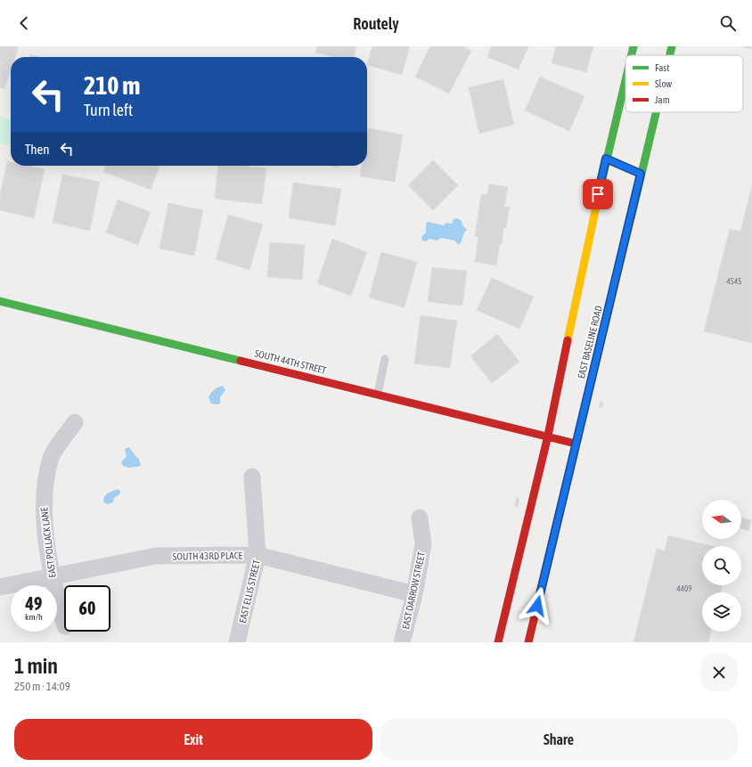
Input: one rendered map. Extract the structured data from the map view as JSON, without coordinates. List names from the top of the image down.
{
  "streets": {
    "main road": ["EAST BASELINE ROAD", "SOUTH 44TH STREET"],
    "street": [
      "EAST POLLACK LANE",
      "SOUTH 43RD PLACE",
      "EAST DARROW STREET",
      "EAST ELLIS STREET"
    ]
  },
  "crossings": [
    ["EAST BASELINE ROAD", "SOUTH 44TH STREET"],
    ["EAST POLLACK LANE", "SOUTH 43RD PLACE"],
    ["SOUTH 43RD PLACE", "EAST DARROW STREET"],
    ["SOUTH 43RD PLACE", "EAST ELLIS STREET"]
  ],
  "house_numbers": ["4545", "4409"],
  "legend": ["Fast", "Slow", "Jam"],
  "north": "left",
  "page": {
    "header": "Routely",
    "turn": ["210 m", "Turn left"],
    "then": "Then",
    "speed": "49 km/h",
    "limit": "60",
    "heading": ["1 min", "250 m · 14:09"],
    "buttons": ["Exit", "Share"]
  }
}
